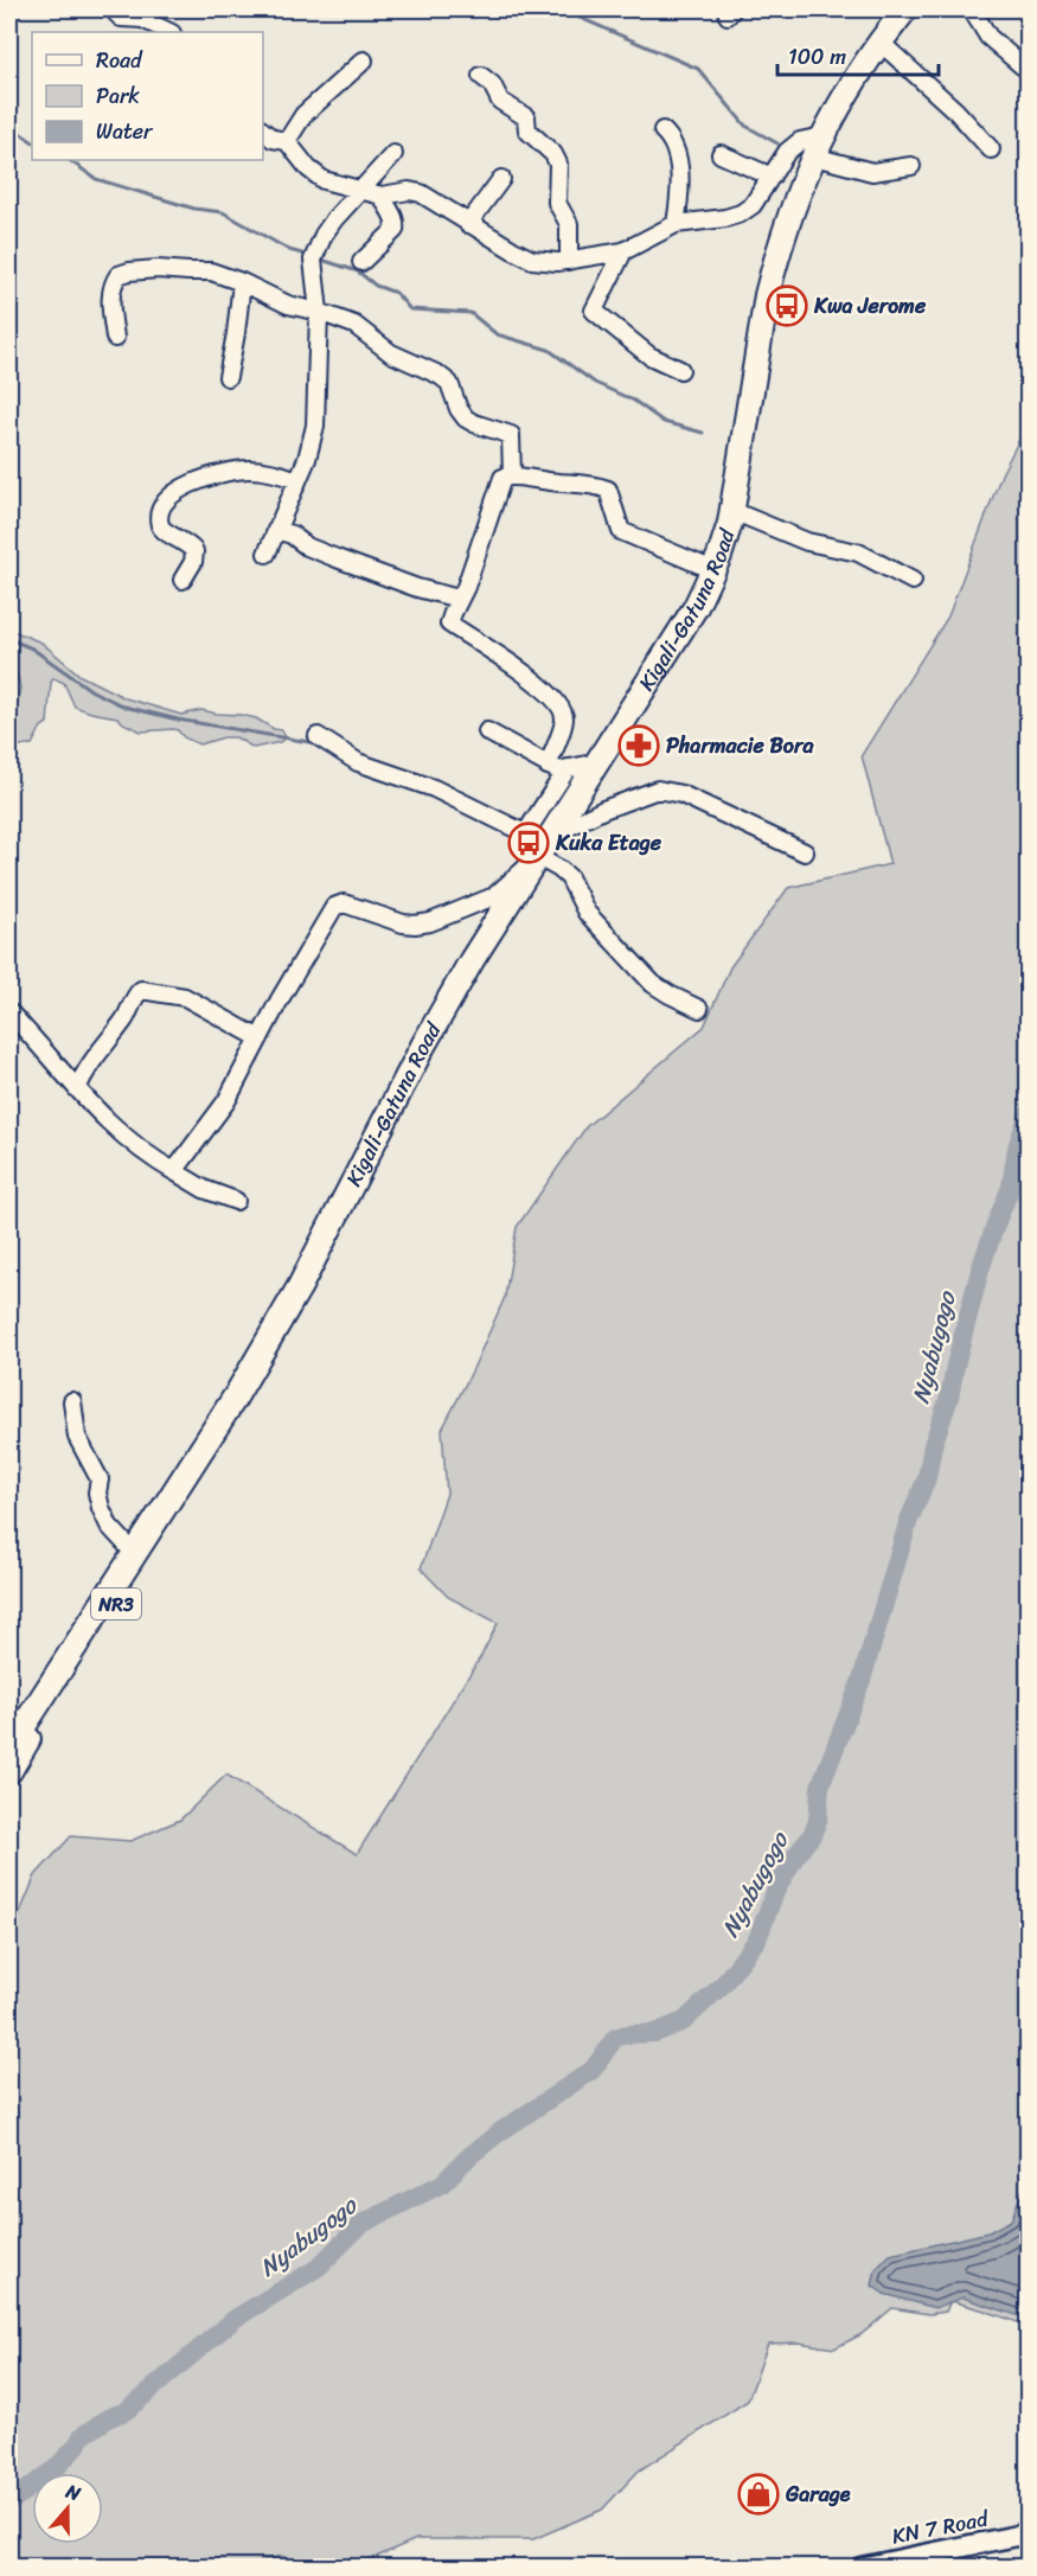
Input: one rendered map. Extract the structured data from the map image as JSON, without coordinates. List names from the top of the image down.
{
  "streets": {
    "highway": ["Kigali-Gatuna Road", "NR3"],
    "main road": ["KN 7 Road"]
  },
  "water": ["Nyabugogo"],
  "places": {
    "bus stop": ["Kwa Jerome", "Kuka Etage"],
    "pharmacy": ["Pharmacie Bora"],
    "shop": ["Garage"]
  },
  "legend": ["Road", "Park", "Water"],
  "scale_bar": "100 m",
  "north": "top"
}
